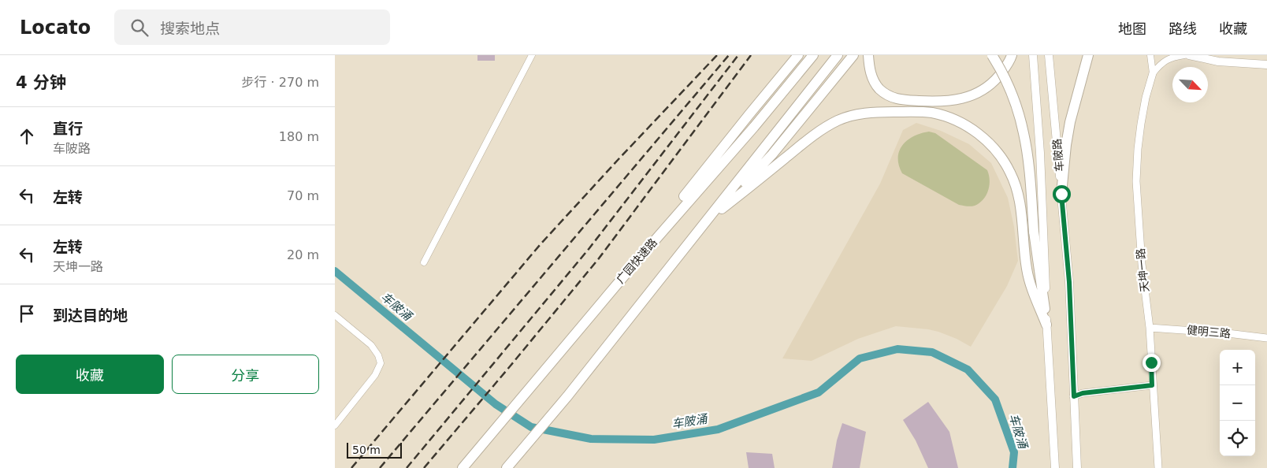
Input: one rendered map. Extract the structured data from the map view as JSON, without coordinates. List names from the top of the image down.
{
  "streets": {
    "highway": ["广园快速路"],
    "main road": ["车陂路"],
    "street": ["天坤一路", "健明三路"]
  },
  "crossings": [
    ["天坤一路", "健明三路"]
  ],
  "water": ["车陂涌"],
  "scale_bar": "50 m",
  "north": "bottom right",
  "page": {
    "header": "Locato",
    "search": "搜索地点",
    "nav": ["地图", "路线", "收藏"],
    "heading": ["4 分钟", "步行 · 270 m"],
    "list": [
      ["直行", "车陂路", "180 m"],
      ["左转", "70 m"],
      ["左转", "天坤一路", "20 m"],
      "到达目的地"
    ],
    "buttons": ["收藏", "分享"],
    "map_buttons": ["+", "−"],
    "scale": "50 m"
  }
}
